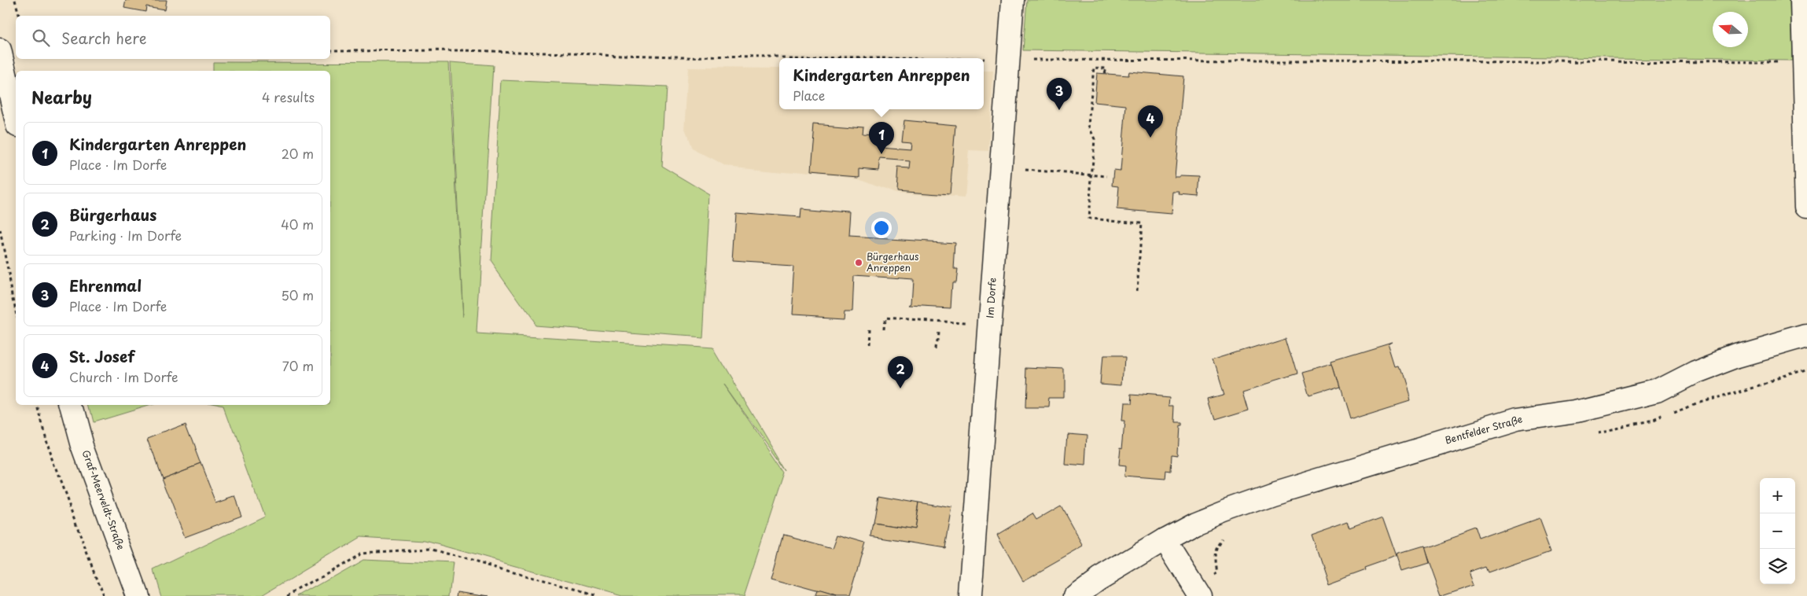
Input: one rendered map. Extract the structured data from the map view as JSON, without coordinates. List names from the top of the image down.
{
  "streets": {
    "street": ["Im Dorfe", "Bentfelder Straße", "Graf-Meerveldt-Straße"]
  },
  "places": ["Bürgerhaus Anreppen"],
  "north": "left",
  "page": {
    "search": "Search here",
    "popup": ["Kindergarten Anreppen", "Place"],
    "heading": ["Nearby", "4 results"],
    "pins": [
      "3",
      "4",
      "1",
      "2"
    ],
    "list": [
      {
        "mark": "1",
        "name": "Kindergarten Anreppen",
        "note": "Place · Im Dorfe",
        "value": "20 m"
      },
      {
        "mark": "2",
        "name": "Bürgerhaus",
        "note": "Parking · Im Dorfe",
        "value": "40 m"
      },
      {
        "mark": "3",
        "name": "Ehrenmal",
        "note": "Place · Im Dorfe",
        "value": "50 m"
      },
      {
        "mark": "4",
        "name": "St. Josef",
        "note": "Church · Im Dorfe",
        "value": "70 m"
      }
    ],
    "map_buttons": ["+", "−"]
  }
}
